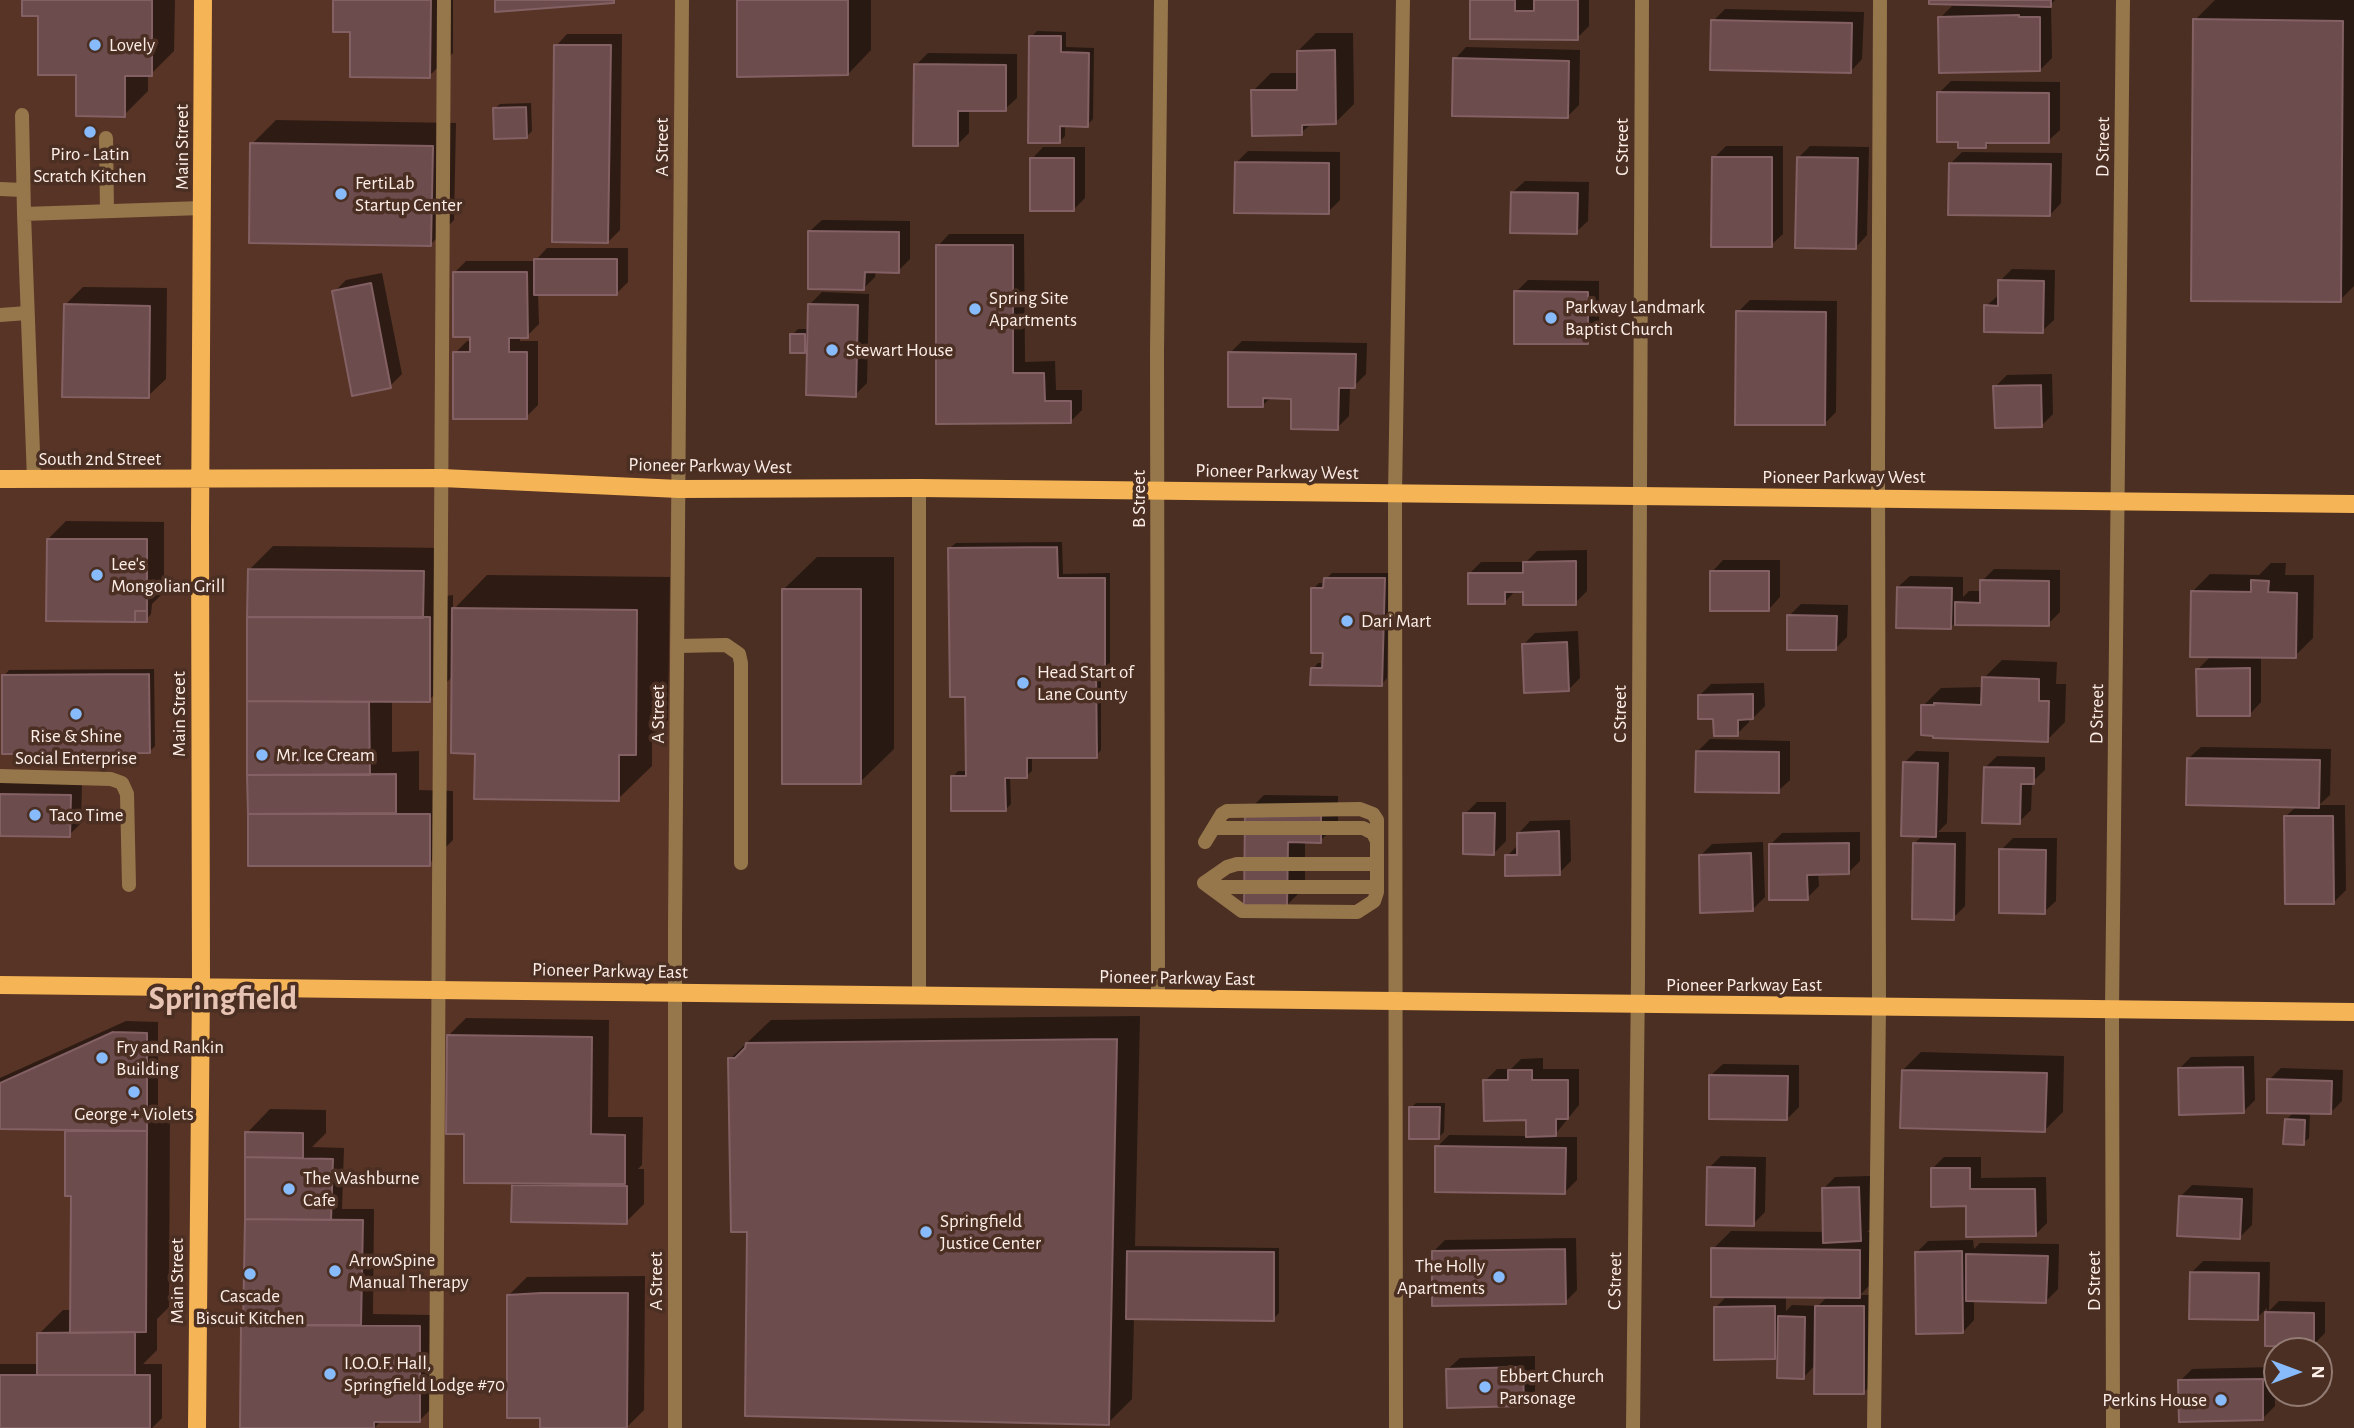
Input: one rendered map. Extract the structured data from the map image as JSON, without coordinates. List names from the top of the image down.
{
  "streets": {
    "main road": [
      "Main Street",
      "South 2nd Street",
      "Pioneer Parkway West",
      "Pioneer Parkway East"
    ],
    "street": [
      "A Street",
      "C Street",
      "D Street",
      "B Street"
    ]
  },
  "crossings": [
    ["Main Street", "South 2nd Street"],
    ["Main Street", "Pioneer Parkway West"],
    ["Main Street", "Pioneer Parkway East"],
    ["A Street", "Pioneer Parkway West"],
    ["A Street", "Pioneer Parkway East"],
    ["C Street", "Pioneer Parkway West"],
    ["C Street", "Pioneer Parkway East"],
    ["D Street", "Pioneer Parkway West"],
    ["D Street", "Pioneer Parkway East"],
    ["South 2nd Street", "Pioneer Parkway West"],
    ["Pioneer Parkway West", "B Street"],
    ["B Street", "Pioneer Parkway East"]
  ],
  "districts": ["Springfield"],
  "places": [
    "Lovely",
    "Piro - Latin Scratch Kitchen",
    "FertiLab Startup Center",
    "Spring Site Apartments",
    "Parkway Landmark Baptist Church",
    "Stewart House",
    "Lee's Mongolian Grill",
    "Dari Mart",
    "Head Start of Lane County",
    "Rise & Shine Social Enterprise",
    "Mr. Ice Cream",
    "Taco Time",
    "Fry and Rankin Building",
    "George + Violets",
    "The Washburne Cafe",
    "Springfield Justice Center",
    "ArrowSpine Manual Therapy",
    "Cascade Biscuit Kitchen",
    "The Holly Apartments",
    "I.O.O.F. Hall, Springfield Lodge #70",
    "Ebbert Church Parsonage",
    "Perkins House"
  ],
  "north": "right"
}
